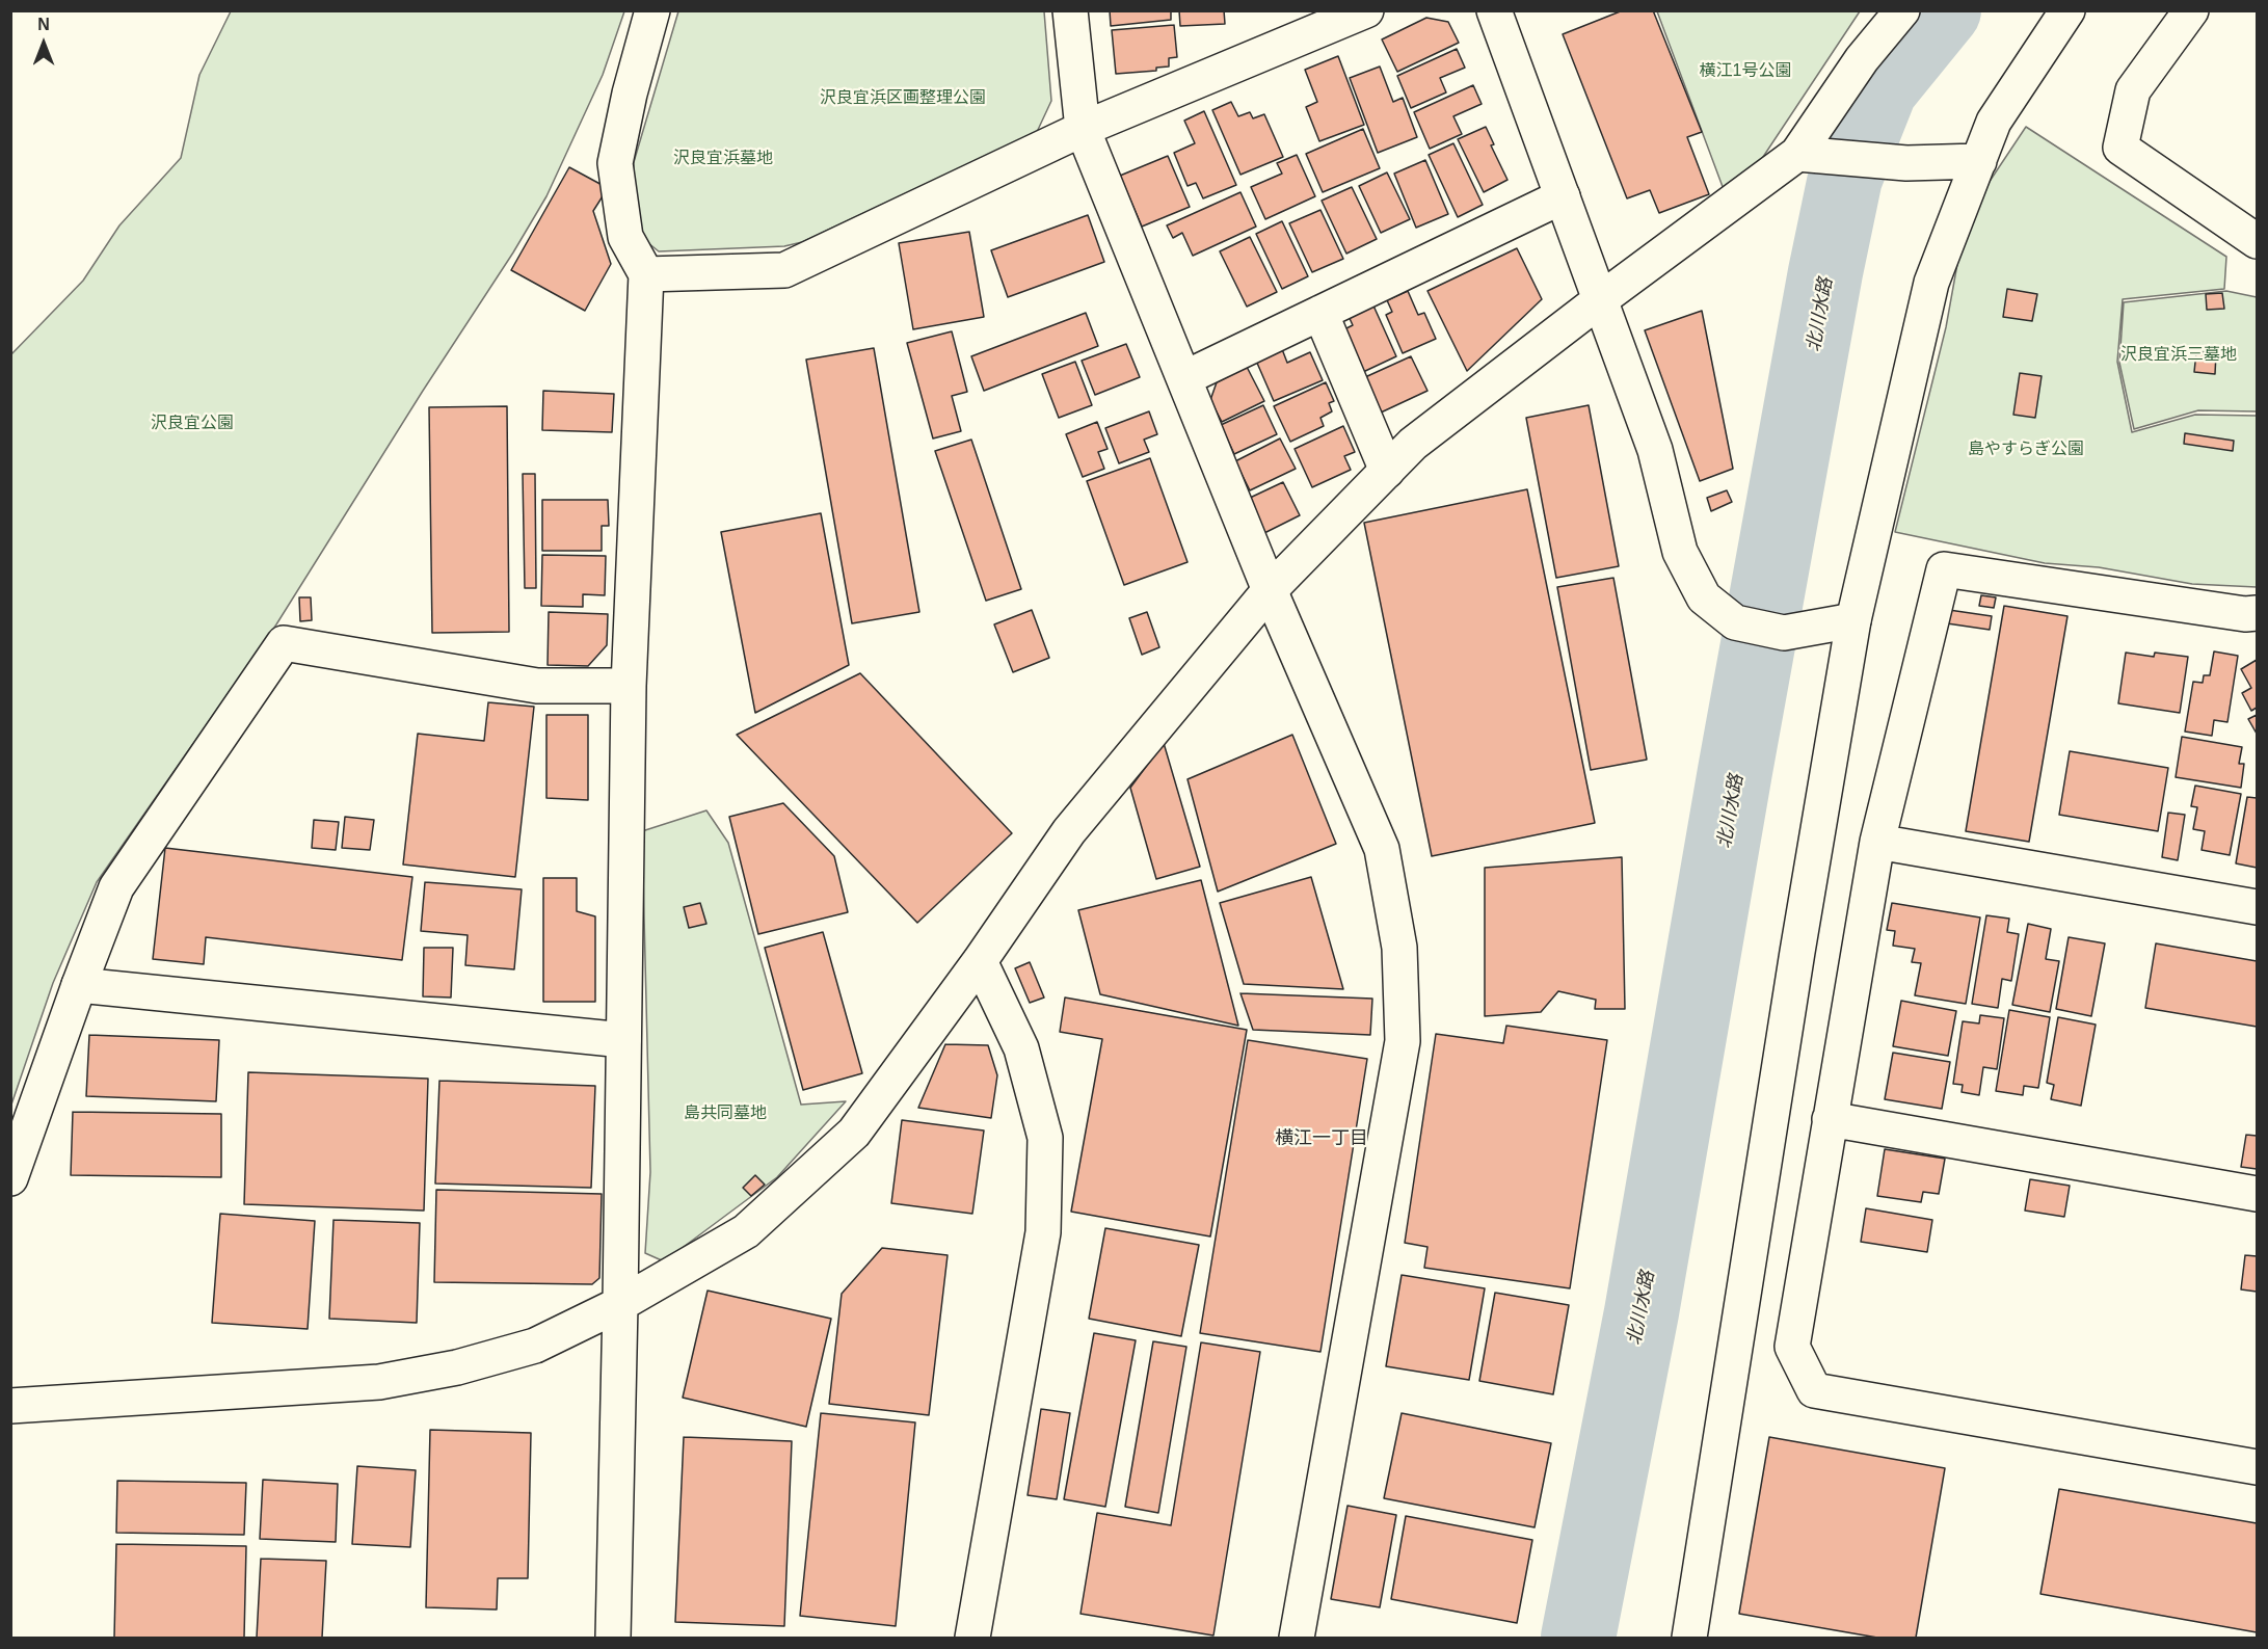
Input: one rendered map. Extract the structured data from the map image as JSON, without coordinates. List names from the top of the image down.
{
  "districts": ["横江一丁目"],
  "water": ["北川水路"],
  "parks": [
    "横江1号公園",
    "沢良宜浜区画整理公園",
    "沢良宜浜墓地",
    "沢良宜浜三墓地",
    "沢良宜公園",
    "島やすらぎ公園",
    "島共同墓地"
  ],
  "north": "top"
}
